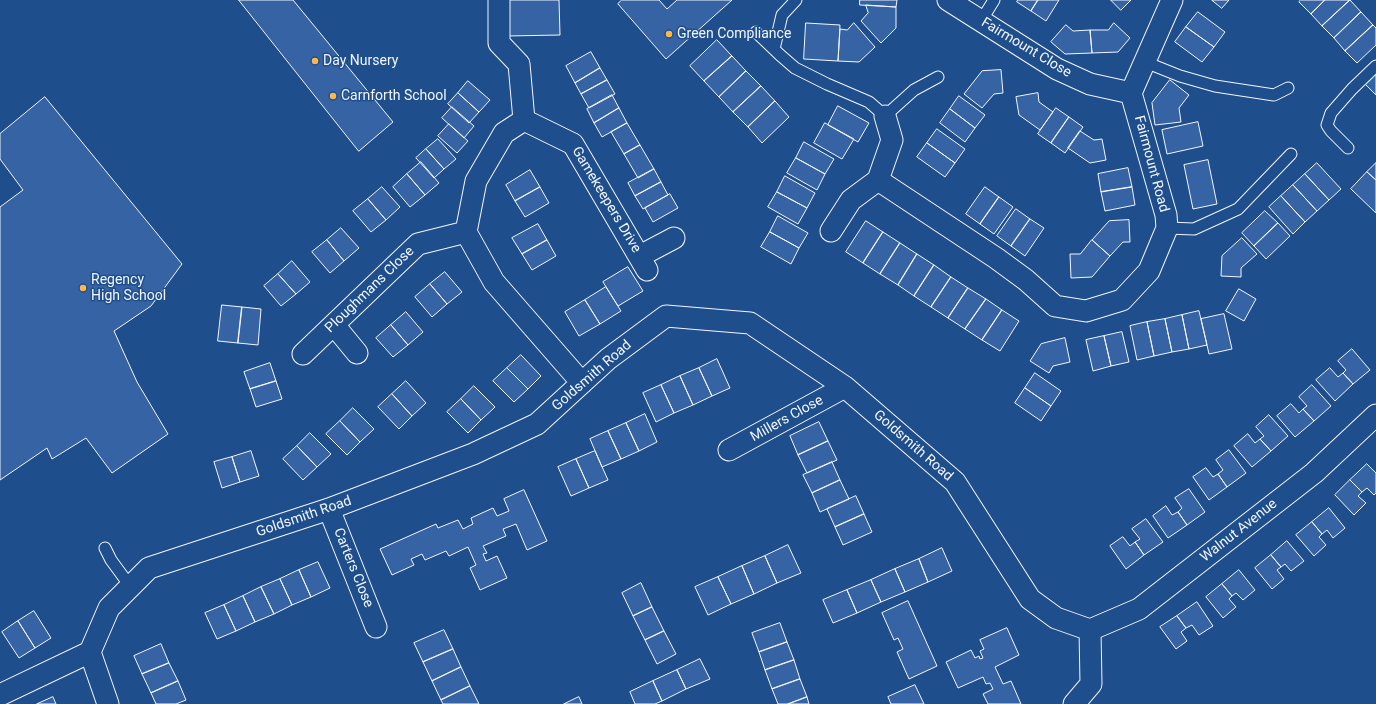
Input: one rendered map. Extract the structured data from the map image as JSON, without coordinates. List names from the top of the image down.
{
  "streets": {
    "street": [
      "Fairmount Close",
      "Fairmount Road",
      "Gamekeepers Drive",
      "Ploughmans Close",
      "Goldsmith Road",
      "Millers Close",
      "Walnut Avenue",
      "Carters Close"
    ]
  },
  "crossings": [
    ["Fairmount Close", "Fairmount Road"],
    ["Goldsmith Road", "Millers Close"],
    ["Goldsmith Road", "Walnut Avenue"],
    ["Goldsmith Road", "Carters Close"]
  ],
  "places": [
    "Green Compliance",
    "Day Nursery",
    "Carnforth School",
    "Regency High School"
  ]
}
